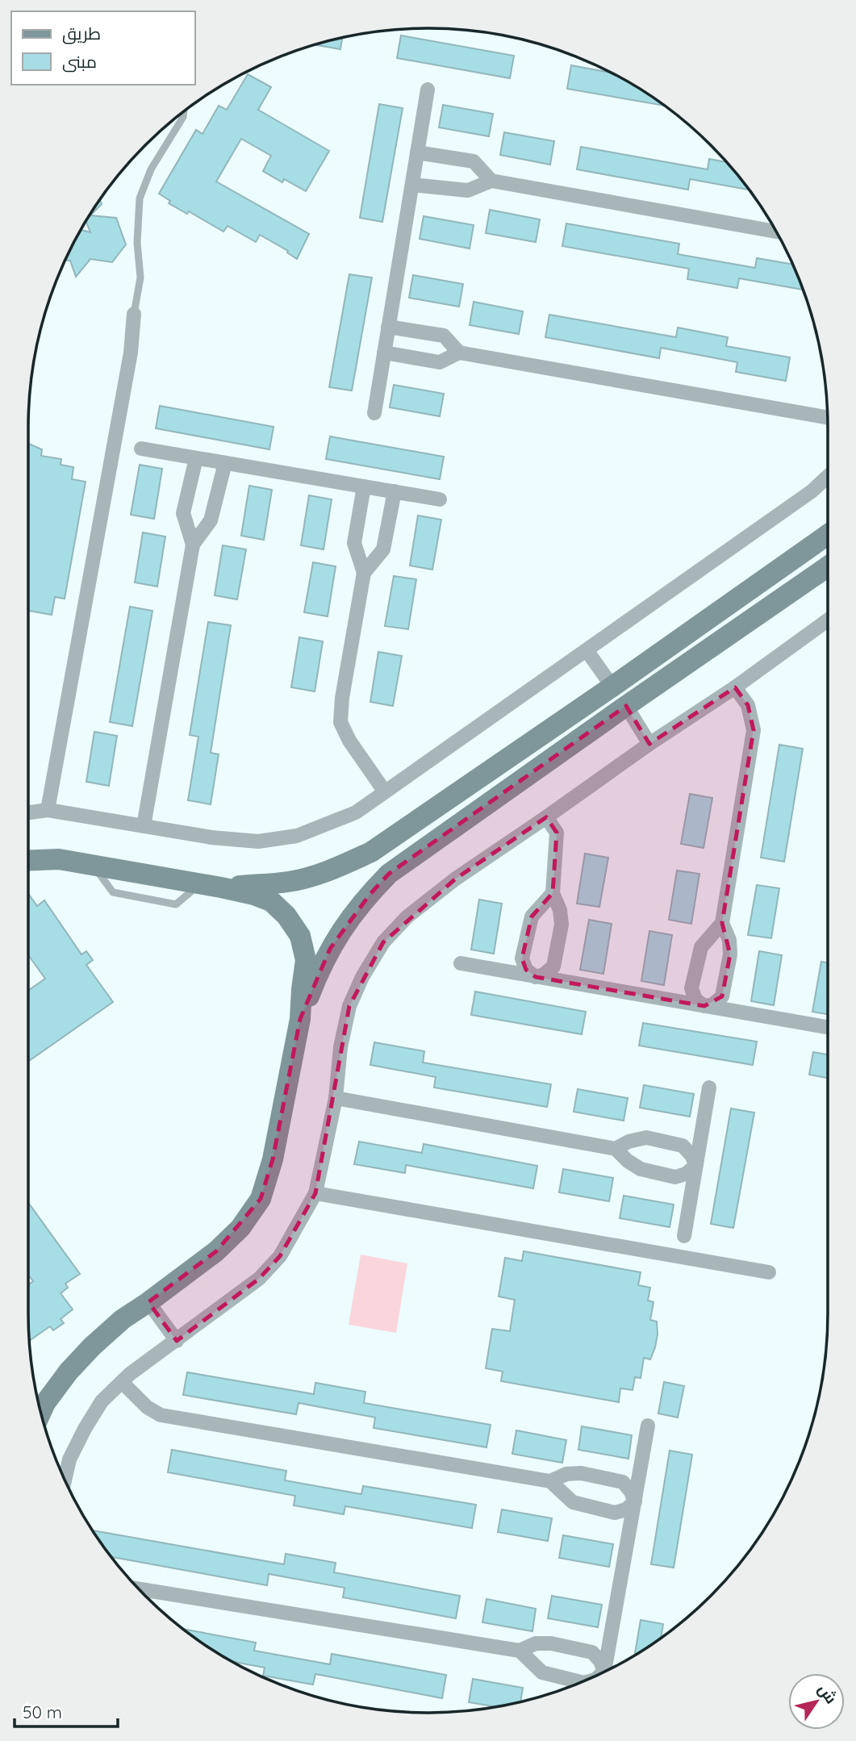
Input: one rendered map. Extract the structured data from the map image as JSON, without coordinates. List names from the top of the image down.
{
  "legend": ["طريق", "مبنى"],
  "scale_bar": "50 m",
  "north": "top right"
}
